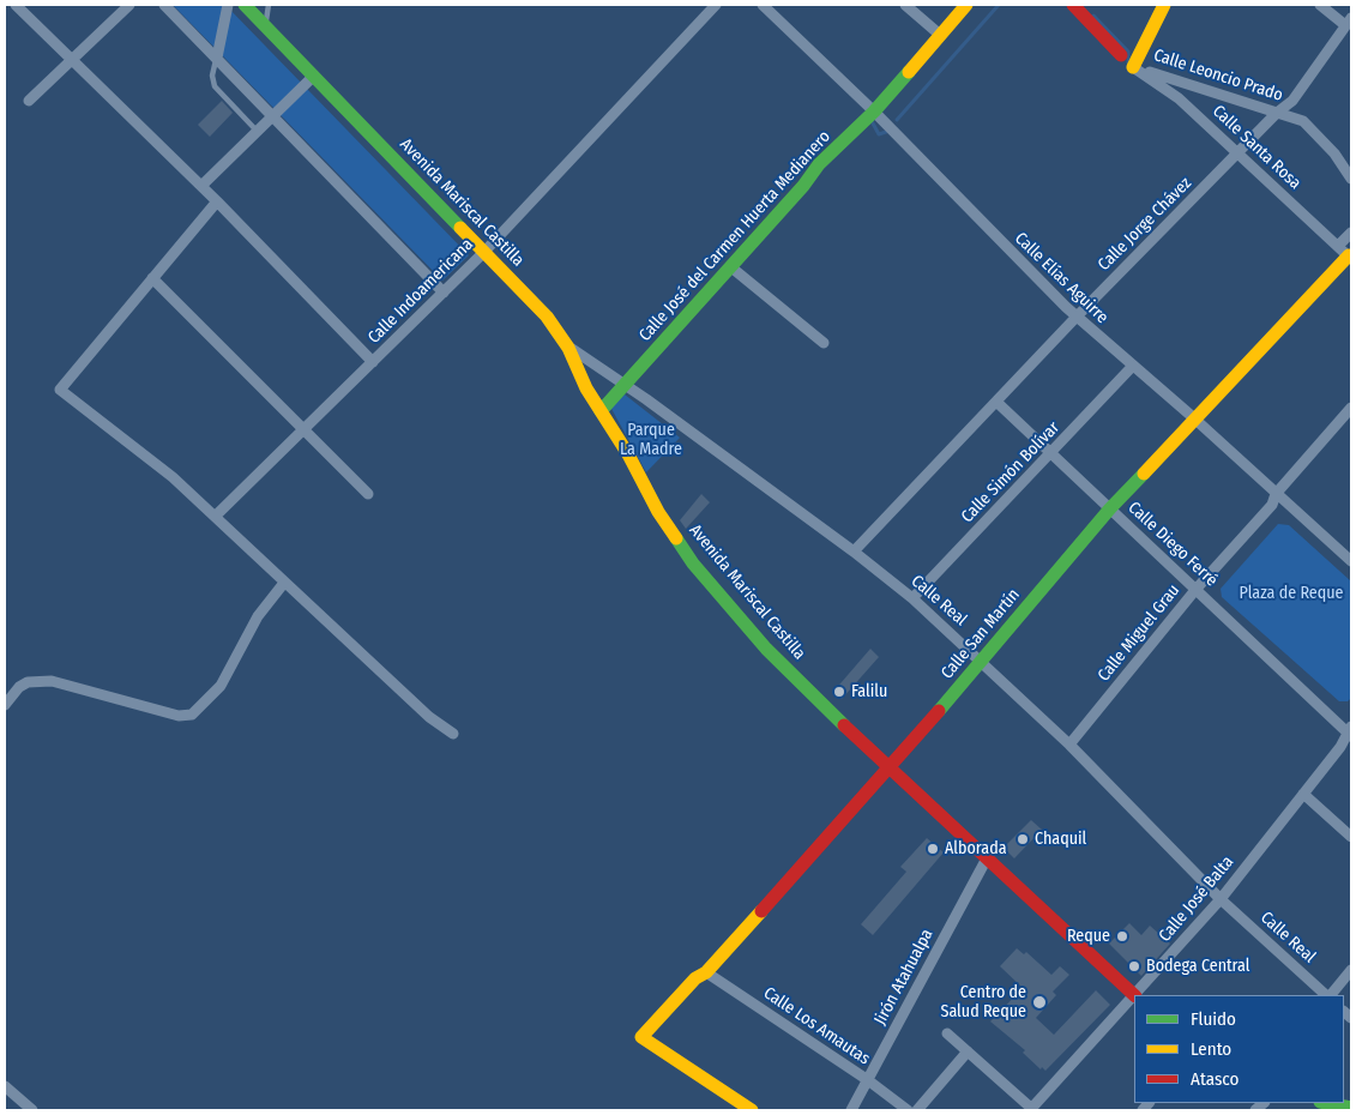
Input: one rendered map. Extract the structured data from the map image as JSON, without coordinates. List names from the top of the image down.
{
  "streets": {
    "main road": [
      "Calle Leoncio Prado",
      "Avenida Mariscal Castilla",
      "Calle José del Carmen Huerta Medianero",
      "Calle San Martín"
    ],
    "street": [
      "Calle Santa Rosa",
      "Calle Jorge Chávez",
      "Calle Elías Aguirre",
      "Calle Indoamericana",
      "Calle Simón Bolívar",
      "Calle Diego Ferré",
      "Calle Real",
      "Calle Miguel Grau",
      "Calle José Balta",
      "Jirón Atahualpa",
      "Calle Los Amautas"
    ]
  },
  "crossings": [
    ["Calle Leoncio Prado", "Calle Santa Rosa"],
    ["Calle Leoncio Prado", "Calle Jorge Chávez"],
    ["Calle Santa Rosa", "Calle Jorge Chávez"],
    ["Calle Santa Rosa", "Calle San Martín"],
    ["Avenida Mariscal Castilla", "Calle José del Carmen Huerta Medianero"],
    ["Avenida Mariscal Castilla", "Calle Indoamericana"],
    ["Avenida Mariscal Castilla", "Calle Real"],
    ["Avenida Mariscal Castilla", "Calle San Martín"],
    ["Avenida Mariscal Castilla", "Jirón Atahualpa"],
    ["Calle Jorge Chávez", "Calle Elías Aguirre"],
    ["Calle Jorge Chávez", "Calle Diego Ferré"],
    ["Calle Jorge Chávez", "Calle Real"],
    ["Calle José del Carmen Huerta Medianero", "Calle Elías Aguirre"],
    ["Calle José del Carmen Huerta Medianero", "Calle Real"],
    ["Calle Elías Aguirre", "Calle Simón Bolívar"],
    ["Calle Elías Aguirre", "Calle Miguel Grau"],
    ["Calle Elías Aguirre", "Calle San Martín"],
    ["Calle Simón Bolívar", "Calle Diego Ferré"],
    ["Calle Simón Bolívar", "Calle Real"],
    ["Calle Diego Ferré", "Calle Miguel Grau"],
    ["Calle Diego Ferré", "Calle San Martín"],
    ["Calle Diego Ferré", "Calle José Balta"],
    ["Calle Real", "Calle Miguel Grau"],
    ["Calle Real", "Calle San Martín"],
    ["Calle Real", "Calle José Balta"],
    ["Calle San Martín", "Calle Los Amautas"],
    ["Jirón Atahualpa", "Calle Los Amautas"]
  ],
  "parks": ["Parque La Madre", "Plaza de Reque"],
  "places": [
    "Falilu",
    "Chaquil",
    "Alborada",
    "Reque",
    "Bodega Central",
    "Centro de Salud Reque"
  ],
  "legend": ["Fluido", "Lento", "Atasco"]
}
